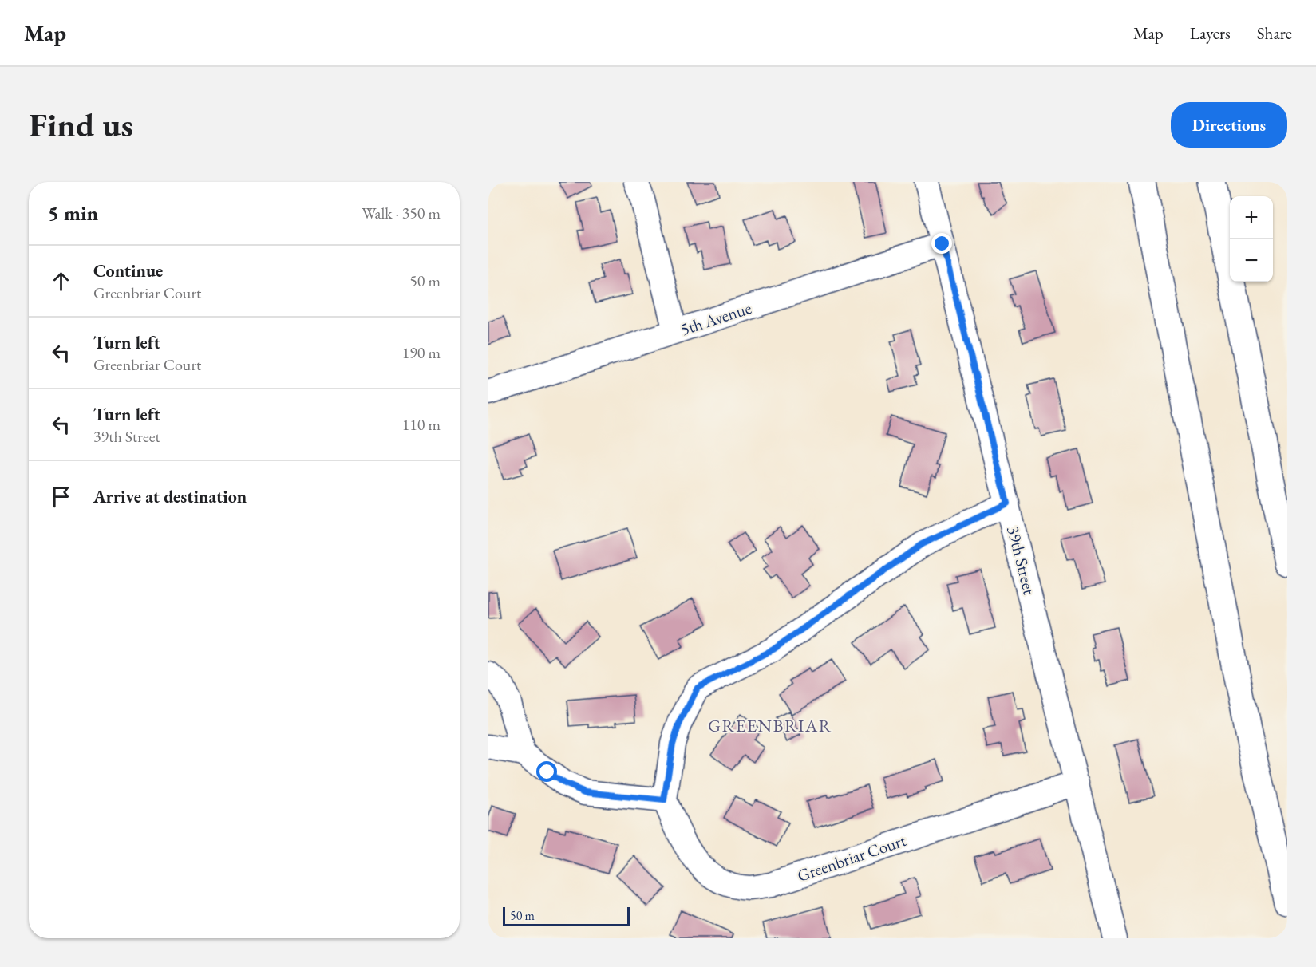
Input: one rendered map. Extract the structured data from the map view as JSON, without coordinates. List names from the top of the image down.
{
  "streets": {
    "street": ["5th Avenue", "39th Street", "Greenbriar Court"]
  },
  "crossings": [
    ["5th Avenue", "39th Street"],
    ["39th Street", "Greenbriar Court"]
  ],
  "districts": ["GREENBRIAR"],
  "scale_bar": "50 m",
  "page": {
    "header": "Map",
    "nav": ["Map", "Layers", "Share"],
    "buttons": "Directions",
    "title": "Find us",
    "heading": ["5 min", "Walk · 350 m"],
    "map_buttons": ["+", "−"],
    "list": [
      ["Continue", "Greenbriar Court", "50 m"],
      ["Turn left", "Greenbriar Court", "190 m"],
      ["Turn left", "39th Street", "110 m"],
      "Arrive at destination"
    ],
    "scale": "50 m"
  }
}
